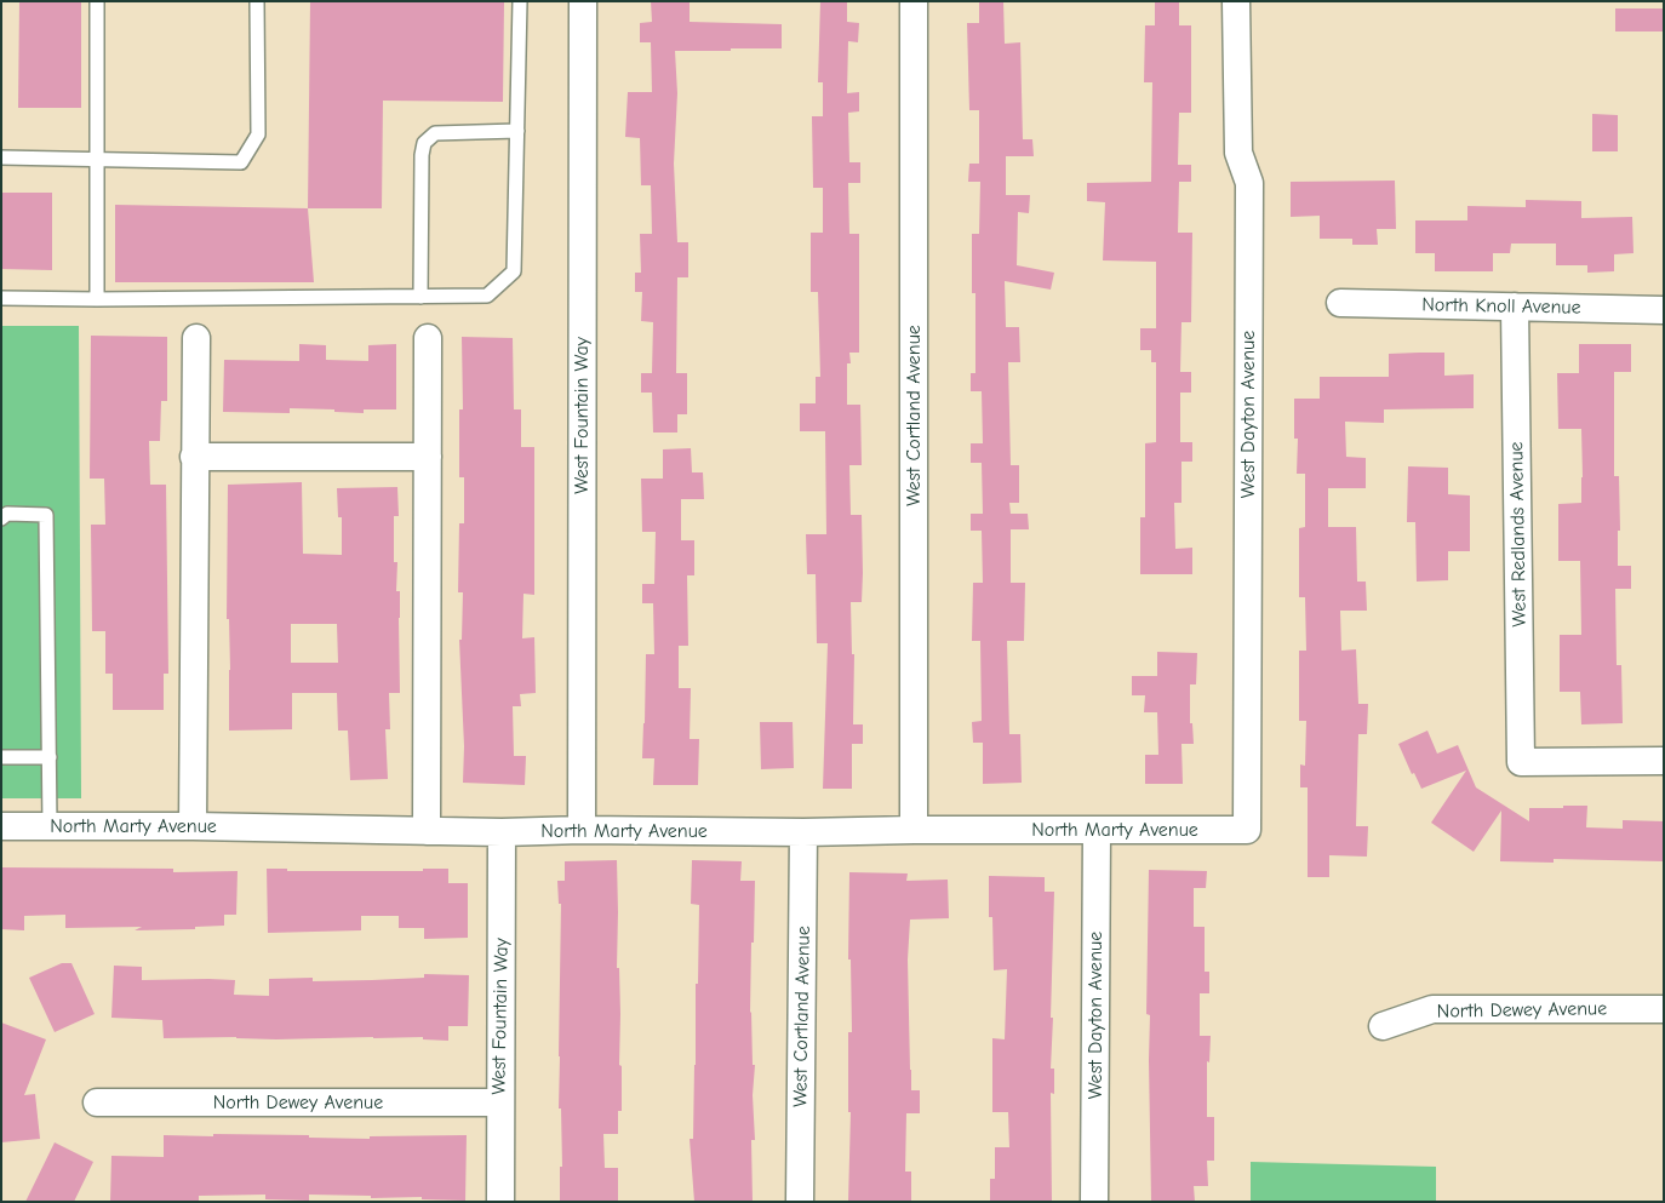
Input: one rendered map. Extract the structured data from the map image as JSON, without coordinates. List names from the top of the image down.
{
  "streets": {
    "street": [
      "North Knoll Avenue",
      "West Dayton Avenue",
      "West Fountain Way",
      "West Cortland Avenue",
      "West Redlands Avenue",
      "North Marty Avenue",
      "North Dewey Avenue"
    ]
  },
  "crossings": [
    ["North Knoll Avenue", "West Redlands Avenue"],
    ["West Dayton Avenue", "North Marty Avenue"],
    ["West Fountain Way", "North Marty Avenue"],
    ["West Fountain Way", "North Dewey Avenue"],
    ["West Cortland Avenue", "North Marty Avenue"]
  ]
}
